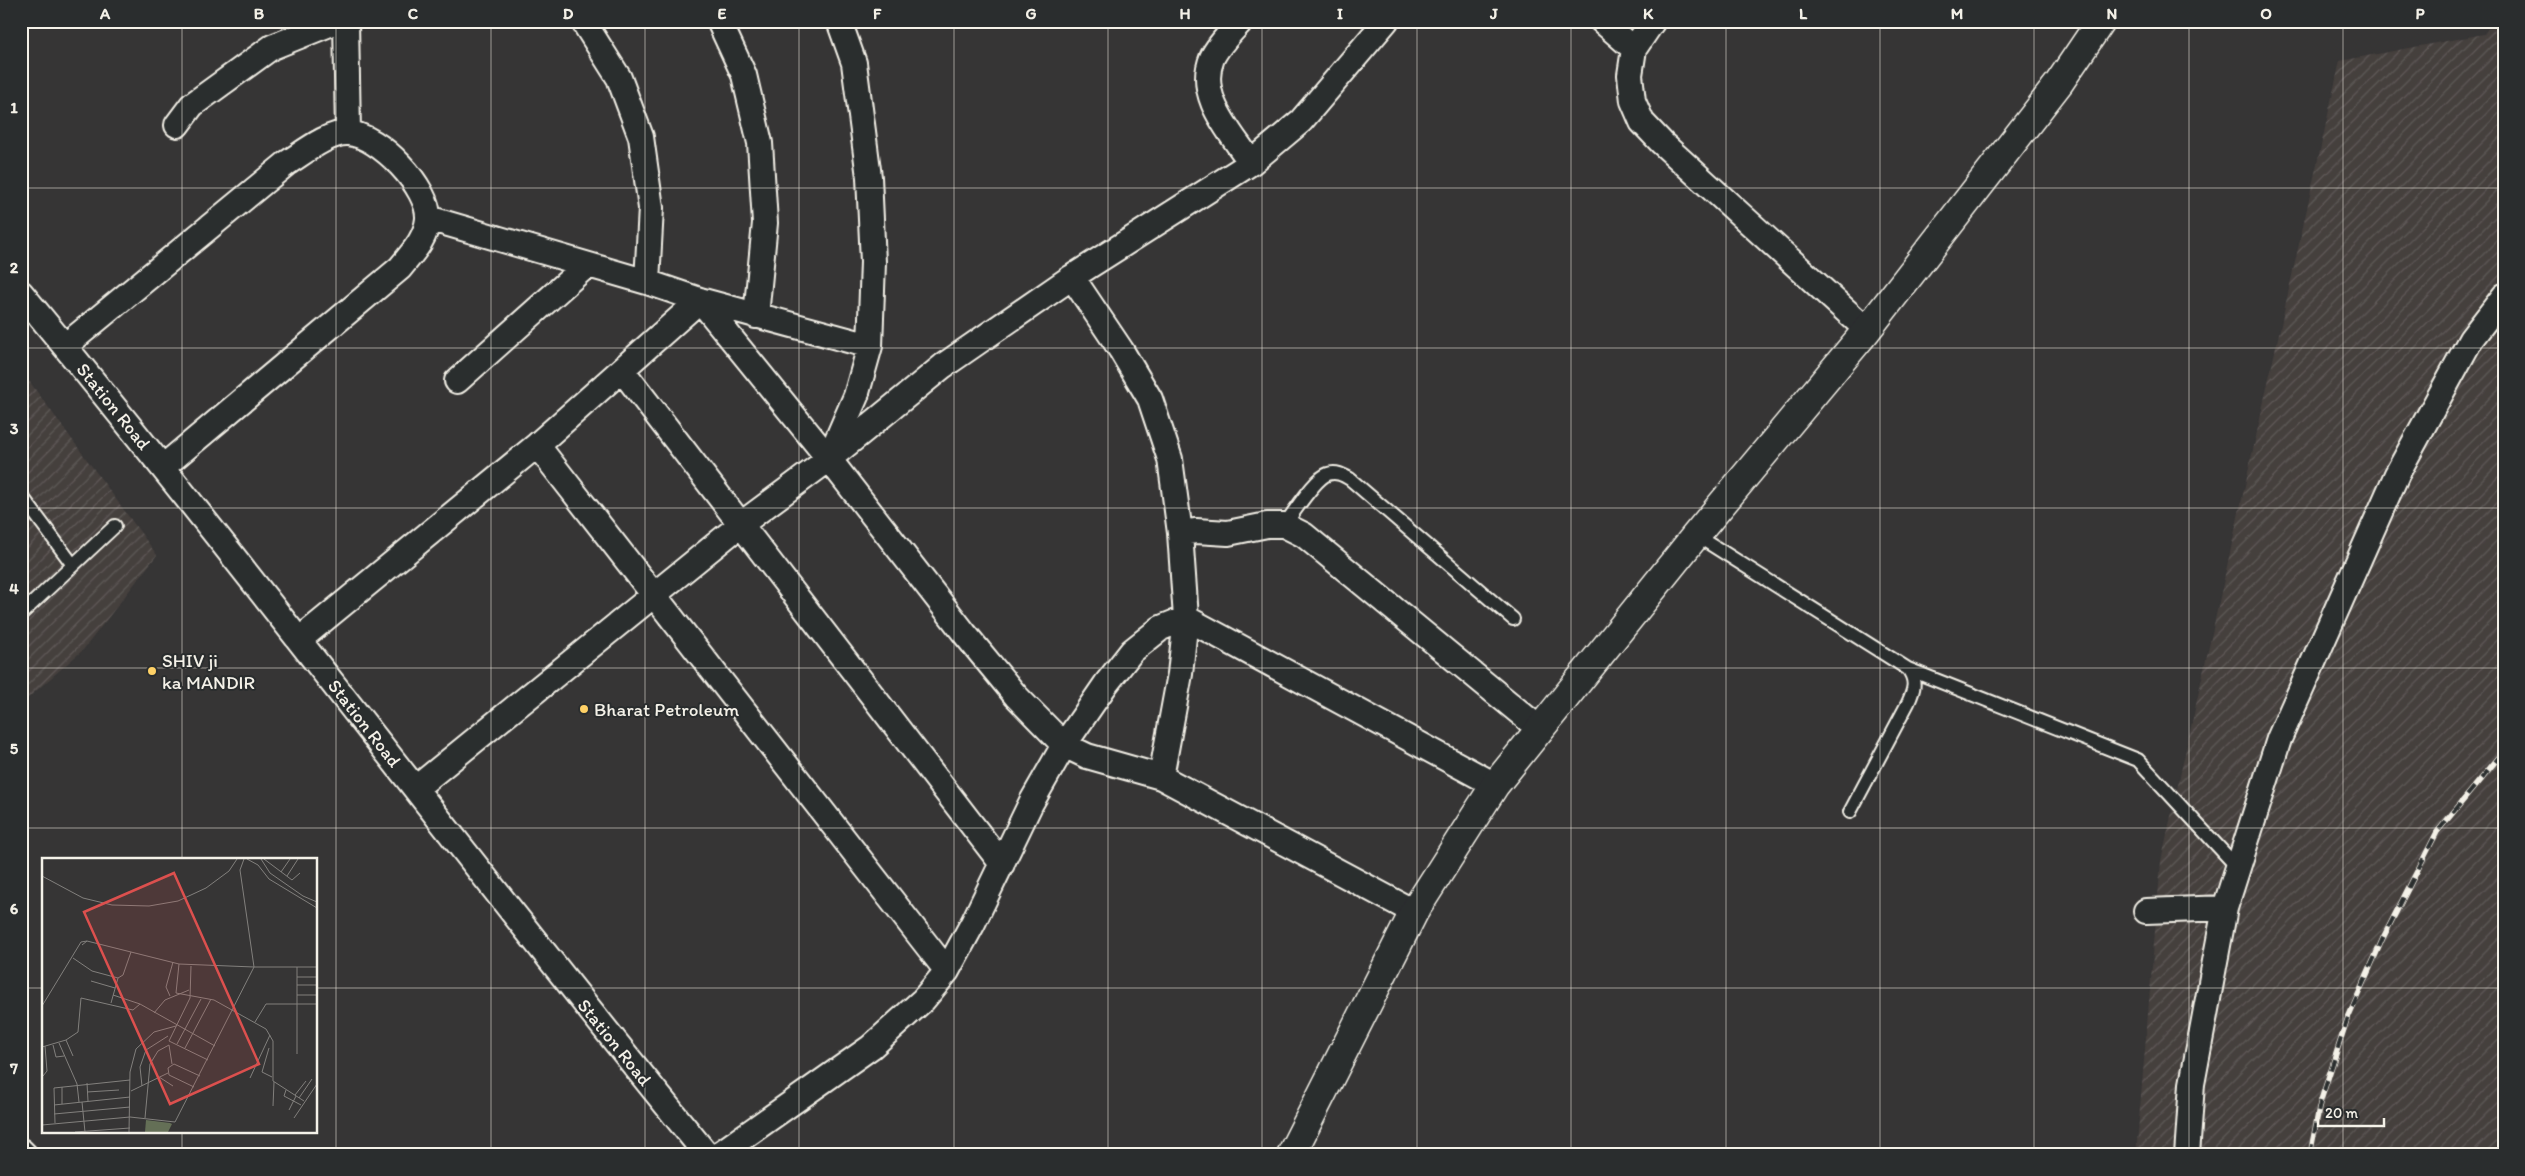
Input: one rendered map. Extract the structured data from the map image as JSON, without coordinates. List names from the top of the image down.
{
  "streets": {
    "street": ["Station Road"]
  },
  "places": ["SHIV ji ka MANDIR", "Bharat Petroleum"],
  "scale_bar": "20 m",
  "grid": {
    "columns": [
      "A",
      "B",
      "C",
      "D",
      "E",
      "F",
      "G",
      "H",
      "I",
      "J",
      "K",
      "L",
      "M",
      "N",
      "O",
      "P"
    ],
    "rows": [
      "1",
      "2",
      "3",
      "4",
      "5",
      "6",
      "7"
    ]
  }
}
